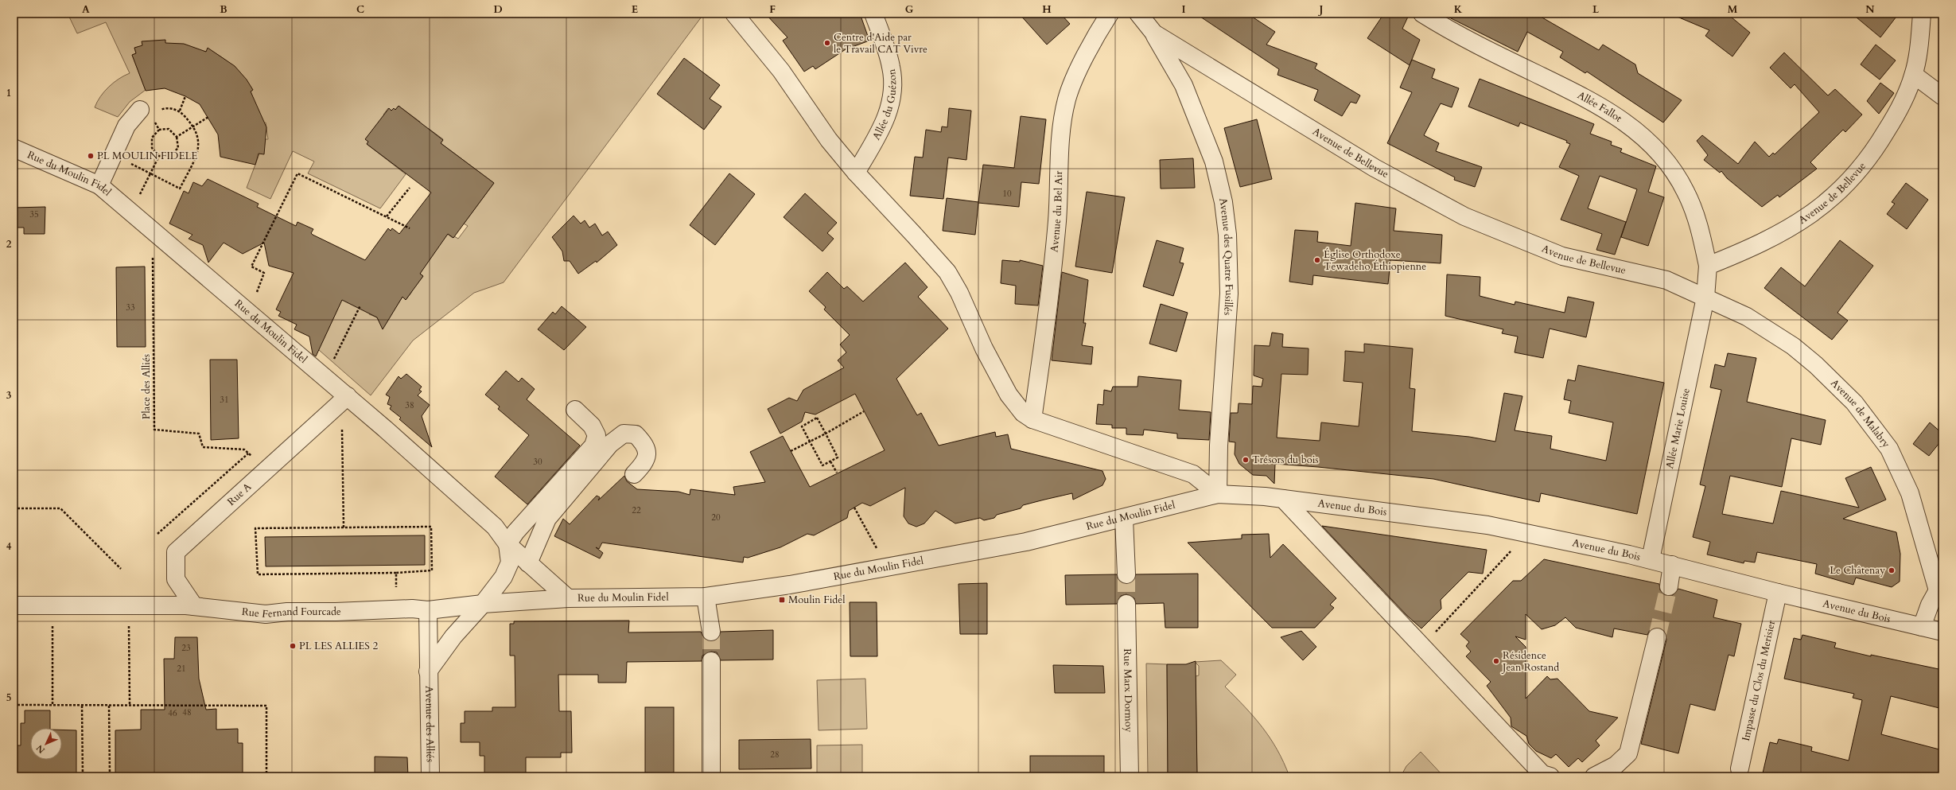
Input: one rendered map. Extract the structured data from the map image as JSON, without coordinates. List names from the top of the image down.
{
  "streets": {
    "street": [
      "Allée du Guézon",
      "Allée Fallot",
      "Avenue de Bellevue",
      "Rue du Moulin Fidel",
      "Avenue du Bel Air",
      "Avenue des Quatre Fusillés",
      "Avenue de Malabry",
      "Allée Marie Louise",
      "Rue A",
      "Avenue du Bois",
      "Rue Fernand Fourcade",
      "Impasse du Clos du Merisier",
      "Rue Marx Dormoy",
      "Avenue des Alliés"
    ],
    "path": ["Place des Alliés"]
  },
  "crossings": [
    ["Allée Fallot", "Avenue de Bellevue"],
    ["Avenue de Bellevue", "Avenue des Quatre Fusillés"],
    ["Avenue de Bellevue", "Avenue de Malabry"],
    ["Avenue de Bellevue", "Allée Marie Louise"],
    ["Rue du Moulin Fidel", "Avenue des Quatre Fusillés"],
    ["Rue du Moulin Fidel", "Place des Alliés"],
    ["Rue du Moulin Fidel", "Rue A"],
    ["Rue du Moulin Fidel", "Avenue du Bois"],
    ["Rue du Moulin Fidel", "Rue Fernand Fourcade"],
    ["Rue du Moulin Fidel", "Avenue des Alliés"],
    ["Place des Alliés", "Rue A"],
    ["Avenue de Malabry", "Allée Marie Louise"],
    ["Allée Marie Louise", "Avenue du Bois"],
    ["Rue A", "Rue Fernand Fourcade"],
    ["Avenue du Bois", "Impasse du Clos du Merisier"],
    ["Rue Fernand Fourcade", "Avenue des Alliés"]
  ],
  "places": {
    "other": [
      "Centre d'Aide par le Travail CAT Vivre",
      "PL MOULIN FIDELE",
      "Église Orthodoxe Tewadeho Éthiopienne",
      "Trésors du bois",
      "Le Châtenay",
      "PL LES ALLIES 2",
      "Résidence Jean Rostand"
    ],
    "transit": ["Moulin Fidel"]
  },
  "house_numbers": [
    "10",
    "35",
    "33",
    "31",
    "38",
    "30",
    "22",
    "20",
    "23",
    "21",
    "48",
    "46",
    "28"
  ],
  "north": "bottom left",
  "grid": {
    "columns": [
      "A",
      "B",
      "C",
      "D",
      "E",
      "F",
      "G",
      "H",
      "I",
      "J",
      "K",
      "L",
      "M",
      "N"
    ],
    "rows": [
      "1",
      "2",
      "3",
      "4",
      "5"
    ]
  }
}
